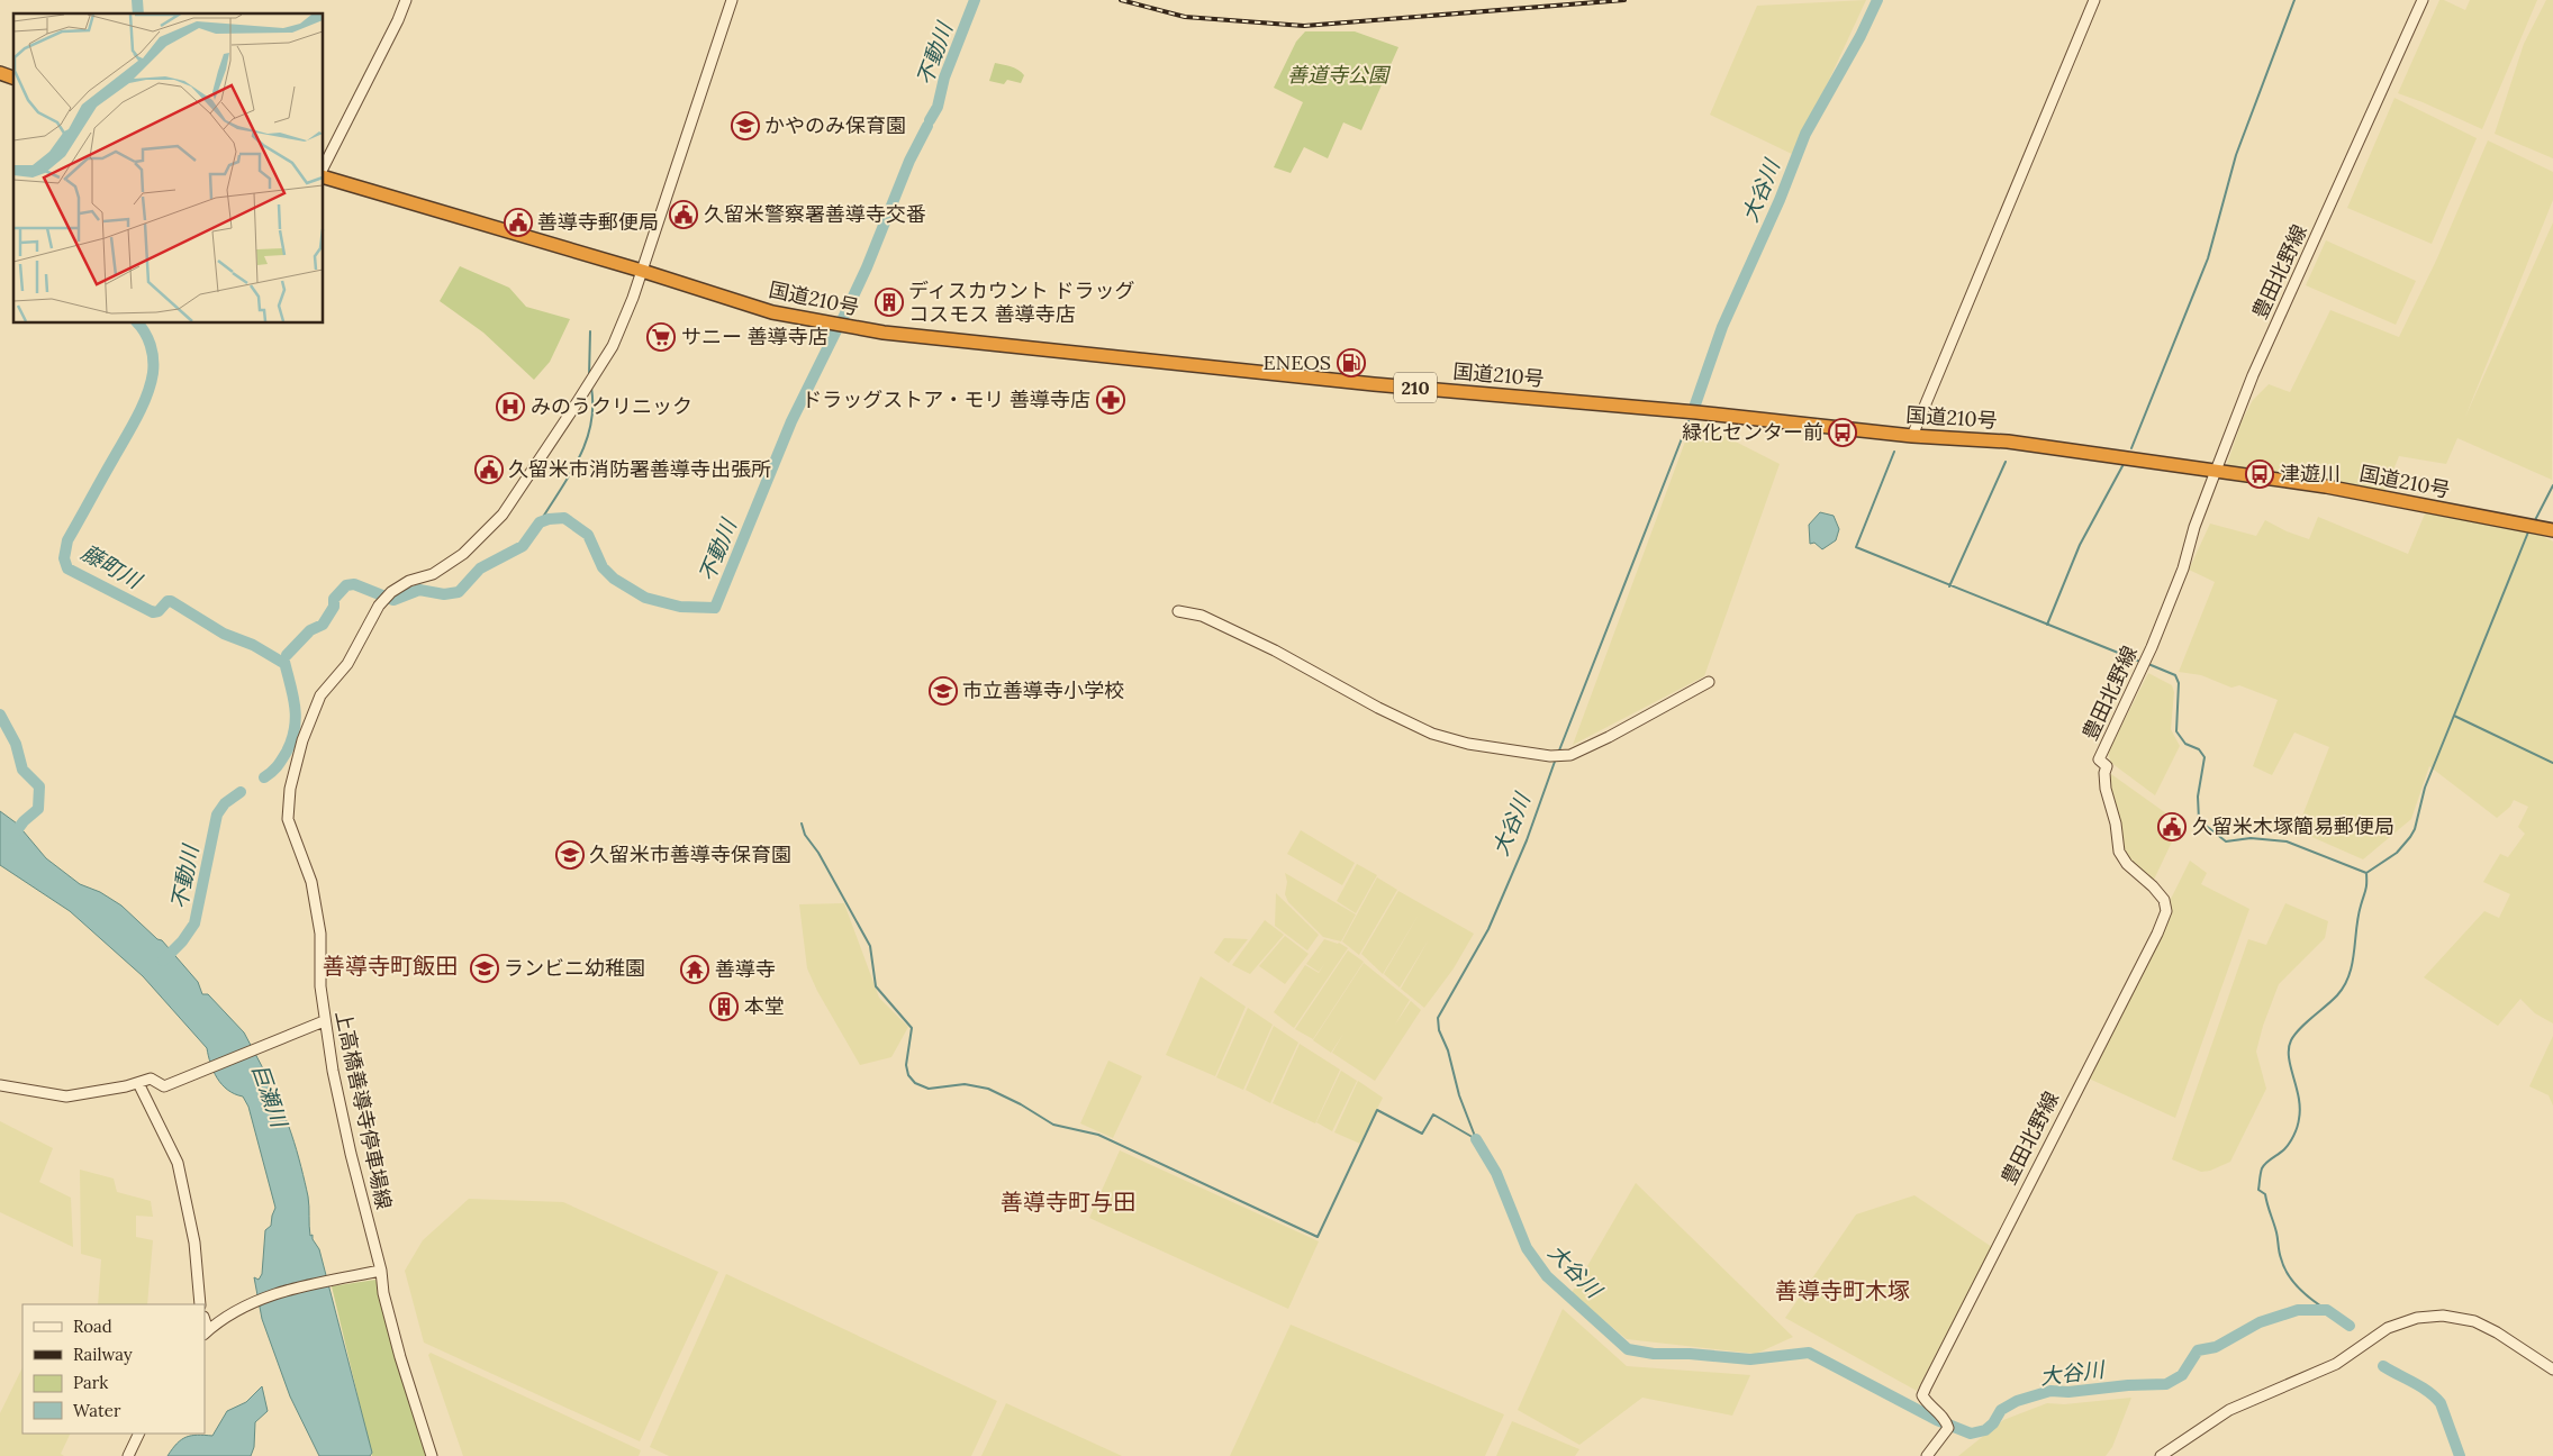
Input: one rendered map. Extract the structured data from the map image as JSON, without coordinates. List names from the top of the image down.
{
  "streets": {
    "highway": ["国道210号", "210"],
    "main road": ["豊田北野線", "上高橋善導寺停車場線"]
  },
  "crossings": [
    ["豊田北野線", "国道210号"],
    ["国道210号", "上高橋善導寺停車場線"]
  ],
  "districts": ["善導寺町飯田", "善導寺町与田", "善導寺町木塚"],
  "water": [
    "不動川",
    "大谷川",
    "藤町川",
    "巨瀬川"
  ],
  "parks": ["善道寺公園"],
  "places": {
    "school or university": [
      "かやのみ保育園",
      "市立善導寺小学校",
      "久留米市善導寺保育園",
      "ランビニ幼稚園"
    ],
    "public building": [
      "久留米警察署善導寺交番",
      "善導寺郵便局",
      "久留米市消防署善導寺出張所",
      "久留米木塚簡易郵便局"
    ],
    "building": ["ディスカウント ドラッグ コスモス 善導寺店", "本堂"],
    "supermarket": ["サニー 善導寺店"],
    "fuel station": ["ENEOS"],
    "pharmacy": ["ドラッグストア・モリ 善導寺店"],
    "hospital": ["みのうクリニック"],
    "bus stop": ["緑化センター前", "津遊川"],
    "temple": ["善導寺"]
  },
  "legend": [
    "Road",
    "Railway",
    "Park",
    "Water"
  ]
}
